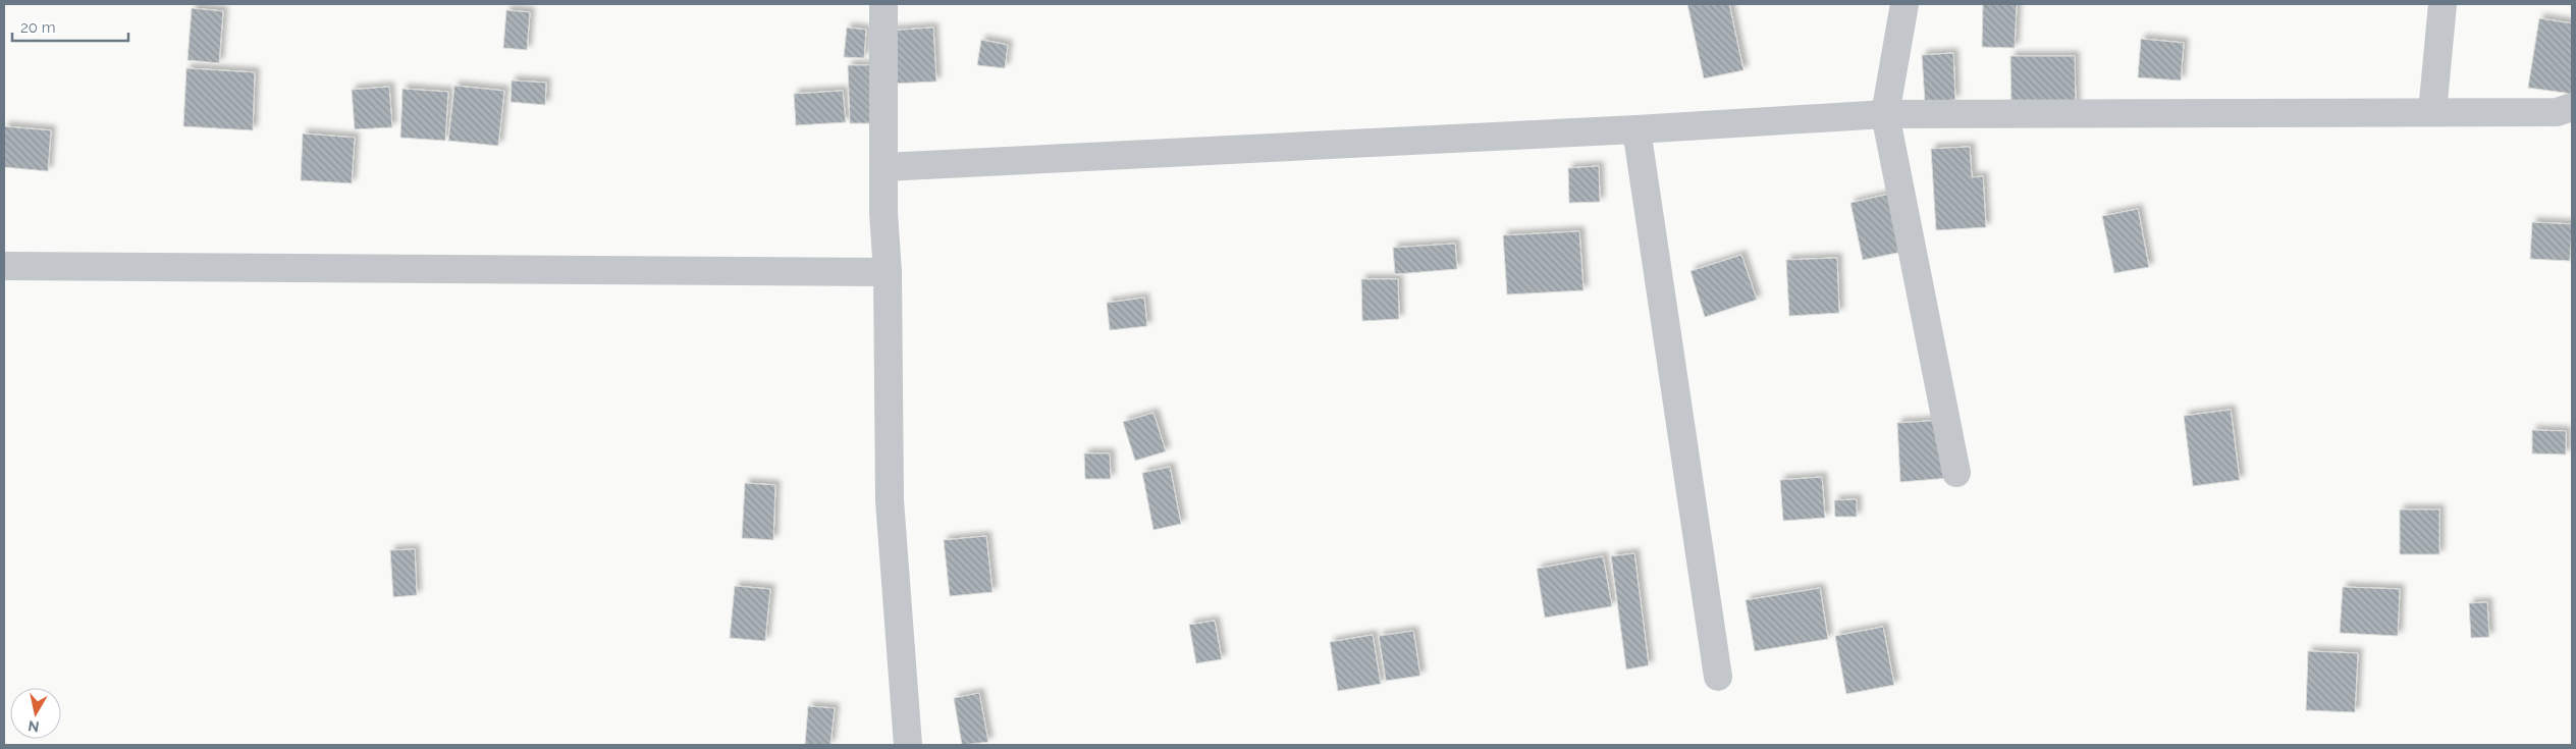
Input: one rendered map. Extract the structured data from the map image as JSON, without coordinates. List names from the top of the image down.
{
  "scale_bar": "20 m",
  "north": "bottom"
}
